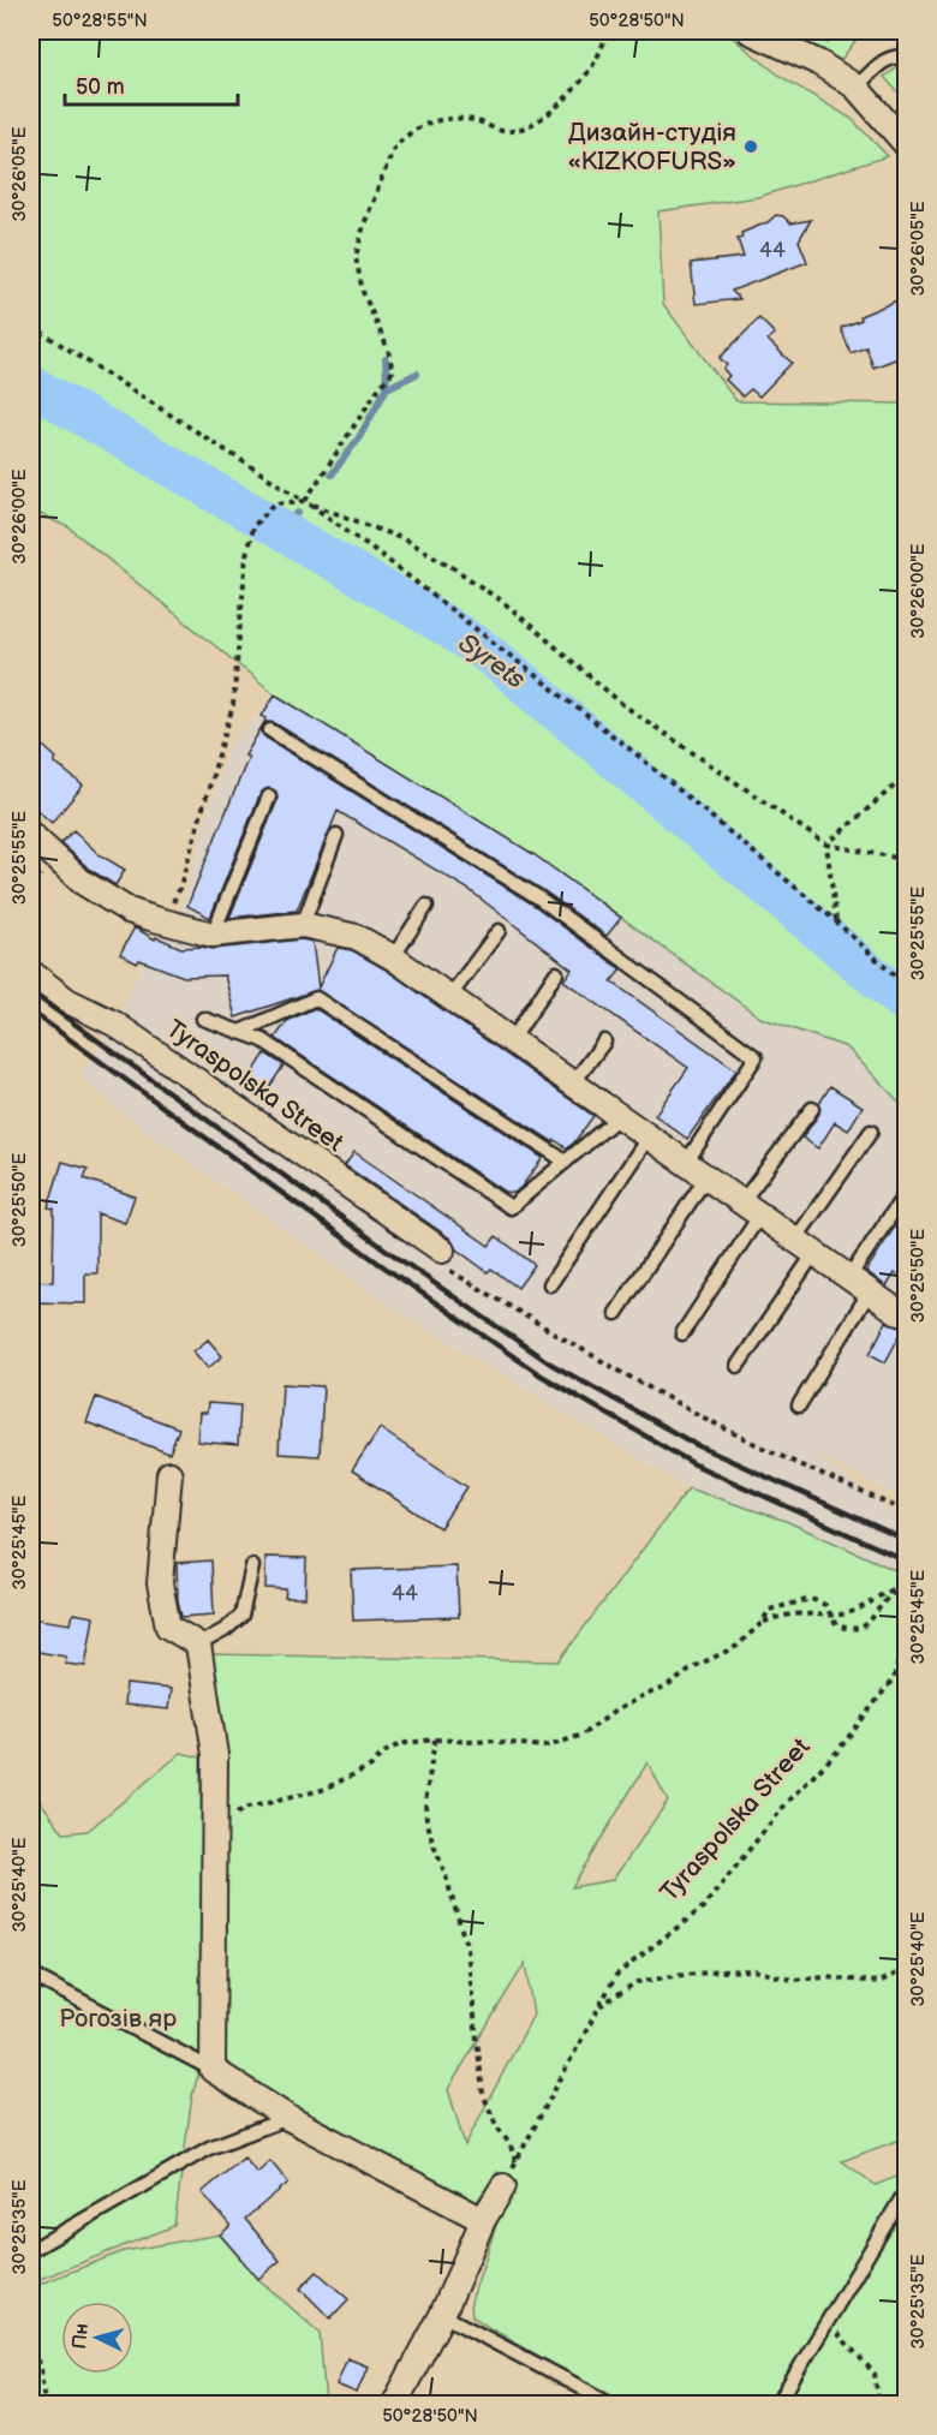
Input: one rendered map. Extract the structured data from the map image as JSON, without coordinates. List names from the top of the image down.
{
  "streets": {
    "street": ["Tyraspolska Street"]
  },
  "water": ["Syrets"],
  "parks": ["Рогозів яр"],
  "places": ["Дизайн-студія «KIZKOFURS»"],
  "house_numbers": ["44", "44"],
  "scale_bar": "50 m",
  "north": "left",
  "coordinates": [
    "50°28'55\"N",
    "50°28'50\"N",
    "30°26'05\"E",
    "30°26'00\"E",
    "30°25'55\"E",
    "30°25'50\"E",
    "30°25'45\"E",
    "30°25'40\"E",
    "30°25'35\"E"
  ]
}
